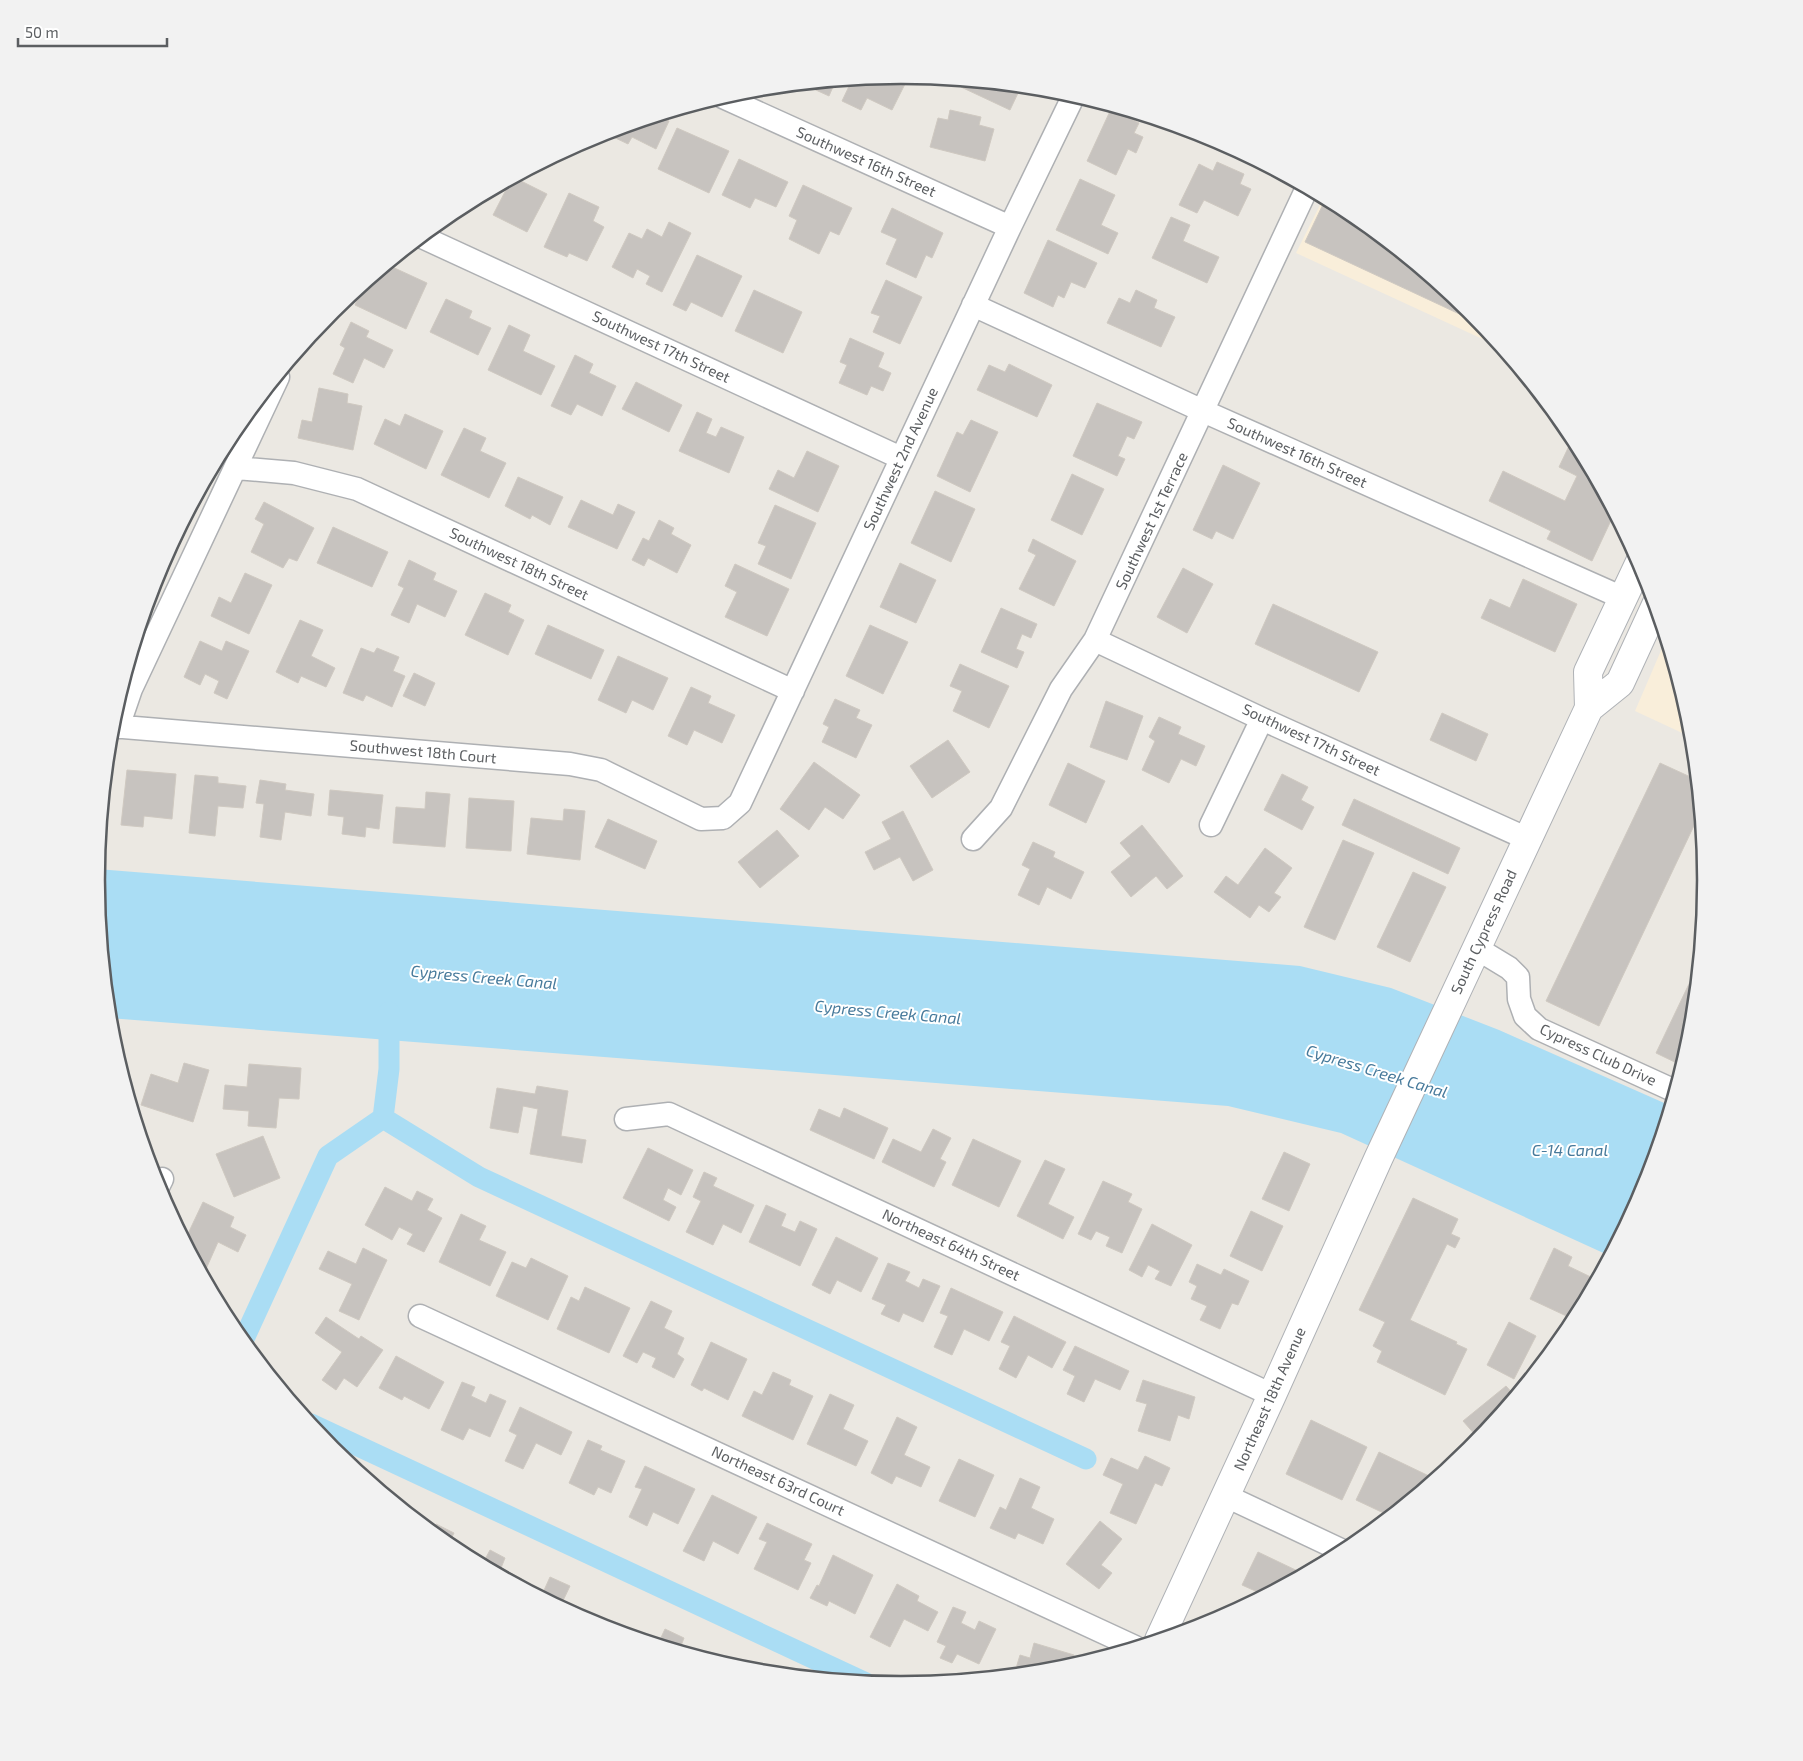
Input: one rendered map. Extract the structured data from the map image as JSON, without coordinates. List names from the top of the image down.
{
  "streets": {
    "street": [
      "Southwest 16th Street",
      "Southwest 17th Street",
      "Southwest 2nd Avenue",
      "Southwest 1st Terrace",
      "Southwest 18th Street",
      "Southwest 18th Court",
      "South Cypress Road",
      "Cypress Club Drive",
      "Northeast 64th Street",
      "Northeast 18th Avenue",
      "Northeast 63rd Court"
    ]
  },
  "crossings": [
    ["Southwest 16th Street", "Southwest 2nd Avenue"],
    ["Southwest 16th Street", "Southwest 1st Terrace"],
    ["Southwest 16th Street", "South Cypress Road"],
    ["Southwest 17th Street", "Southwest 2nd Avenue"],
    ["Southwest 17th Street", "Southwest 1st Terrace"],
    ["Southwest 17th Street", "South Cypress Road"],
    ["Southwest 2nd Avenue", "Southwest 18th Street"],
    ["Southwest 2nd Avenue", "Southwest 18th Court"],
    ["South Cypress Road", "Cypress Club Drive"],
    ["South Cypress Road", "Northeast 18th Avenue"],
    ["Northeast 64th Street", "Northeast 18th Avenue"]
  ],
  "water": ["Cypress Creek Canal", "C-14 Canal"],
  "scale_bar": "50 m"
}
